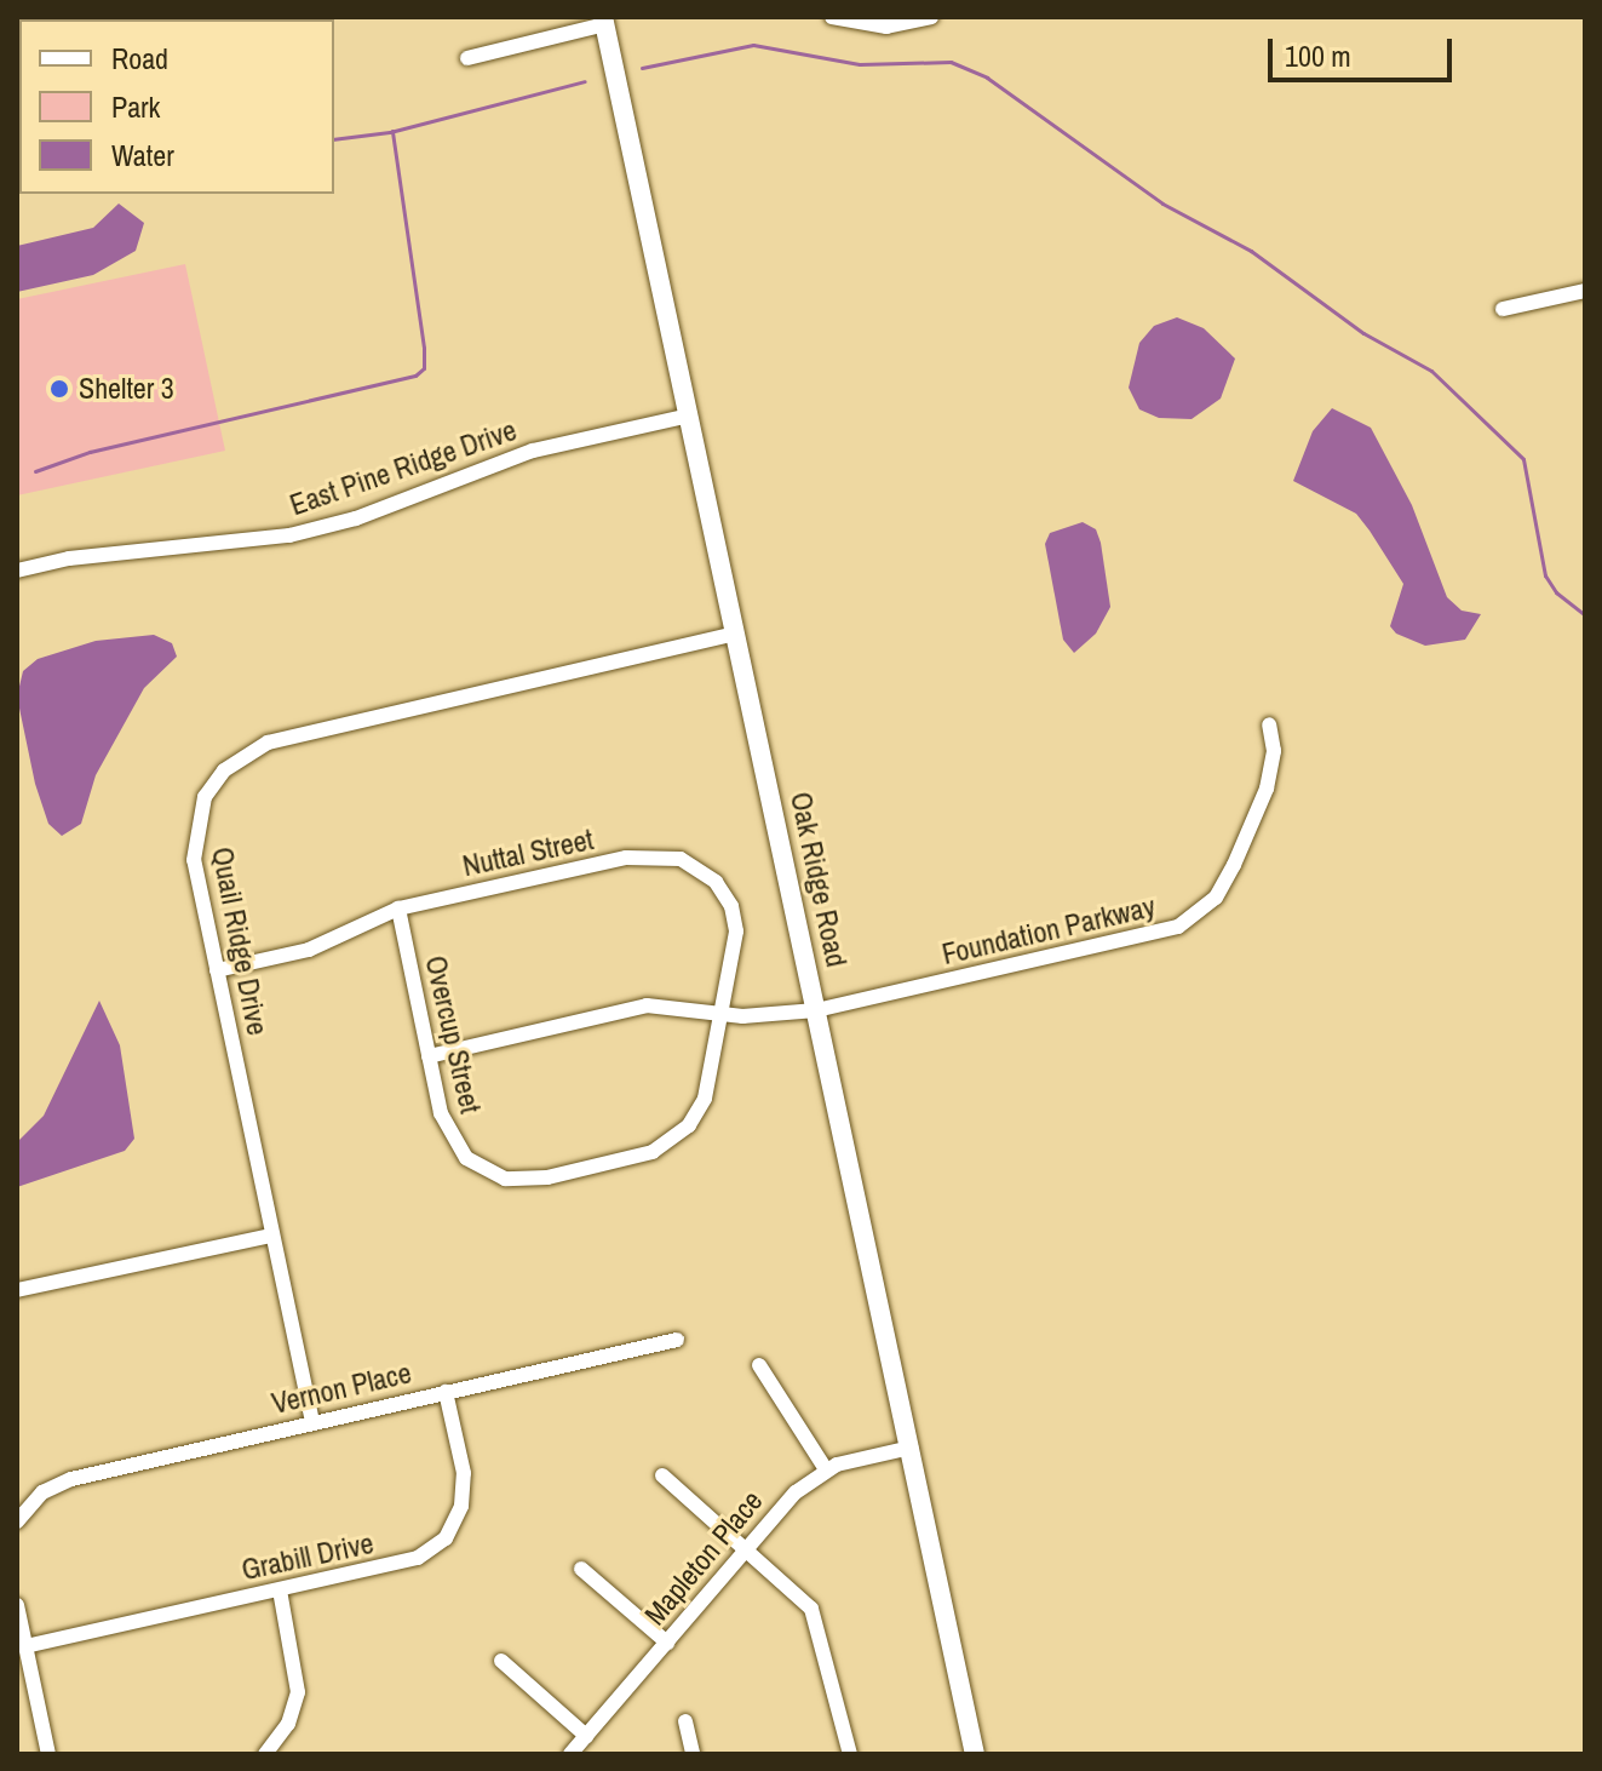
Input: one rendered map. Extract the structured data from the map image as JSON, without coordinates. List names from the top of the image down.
{
  "streets": {
    "street": [
      "East Pine Ridge Drive",
      "Nuttal Street",
      "Oak Ridge Road",
      "Foundation Parkway",
      "Quail Ridge Drive",
      "Overcup Street",
      "Vernon Place",
      "Grabill Drive",
      "Mapleton Place"
    ]
  },
  "crossings": [
    ["East Pine Ridge Drive", "Oak Ridge Road"],
    ["Nuttal Street", "Foundation Parkway"],
    ["Nuttal Street", "Quail Ridge Drive"],
    ["Nuttal Street", "Overcup Street"],
    ["Oak Ridge Road", "Foundation Parkway"],
    ["Oak Ridge Road", "Quail Ridge Drive"],
    ["Oak Ridge Road", "Mapleton Place"],
    ["Foundation Parkway", "Overcup Street"],
    ["Quail Ridge Drive", "Vernon Place"],
    ["Vernon Place", "Grabill Drive"]
  ],
  "places": ["Shelter 3"],
  "legend": ["Road", "Park", "Water"],
  "scale_bar": "100 m"
}
